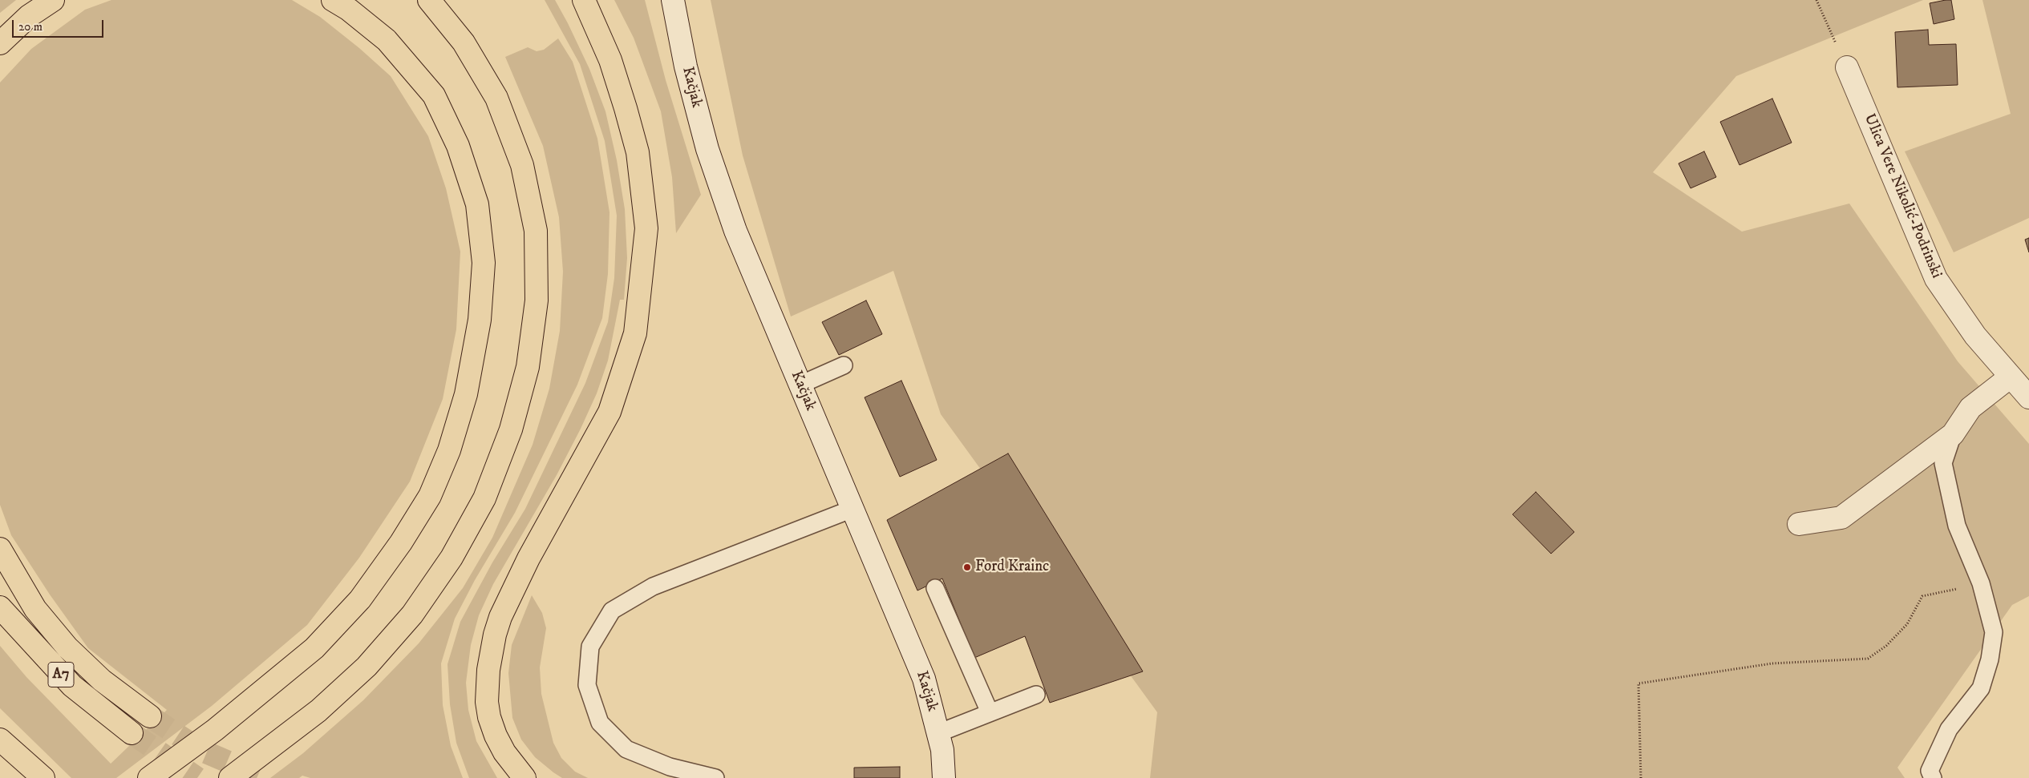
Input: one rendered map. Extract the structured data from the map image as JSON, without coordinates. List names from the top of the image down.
{
  "streets": {
    "highway": ["A7"],
    "main road": ["Kačjak", "Ulica Vere Nikolić-Podrinski"]
  },
  "places": ["Ford Krainc"],
  "scale_bar": "20 m"
}
